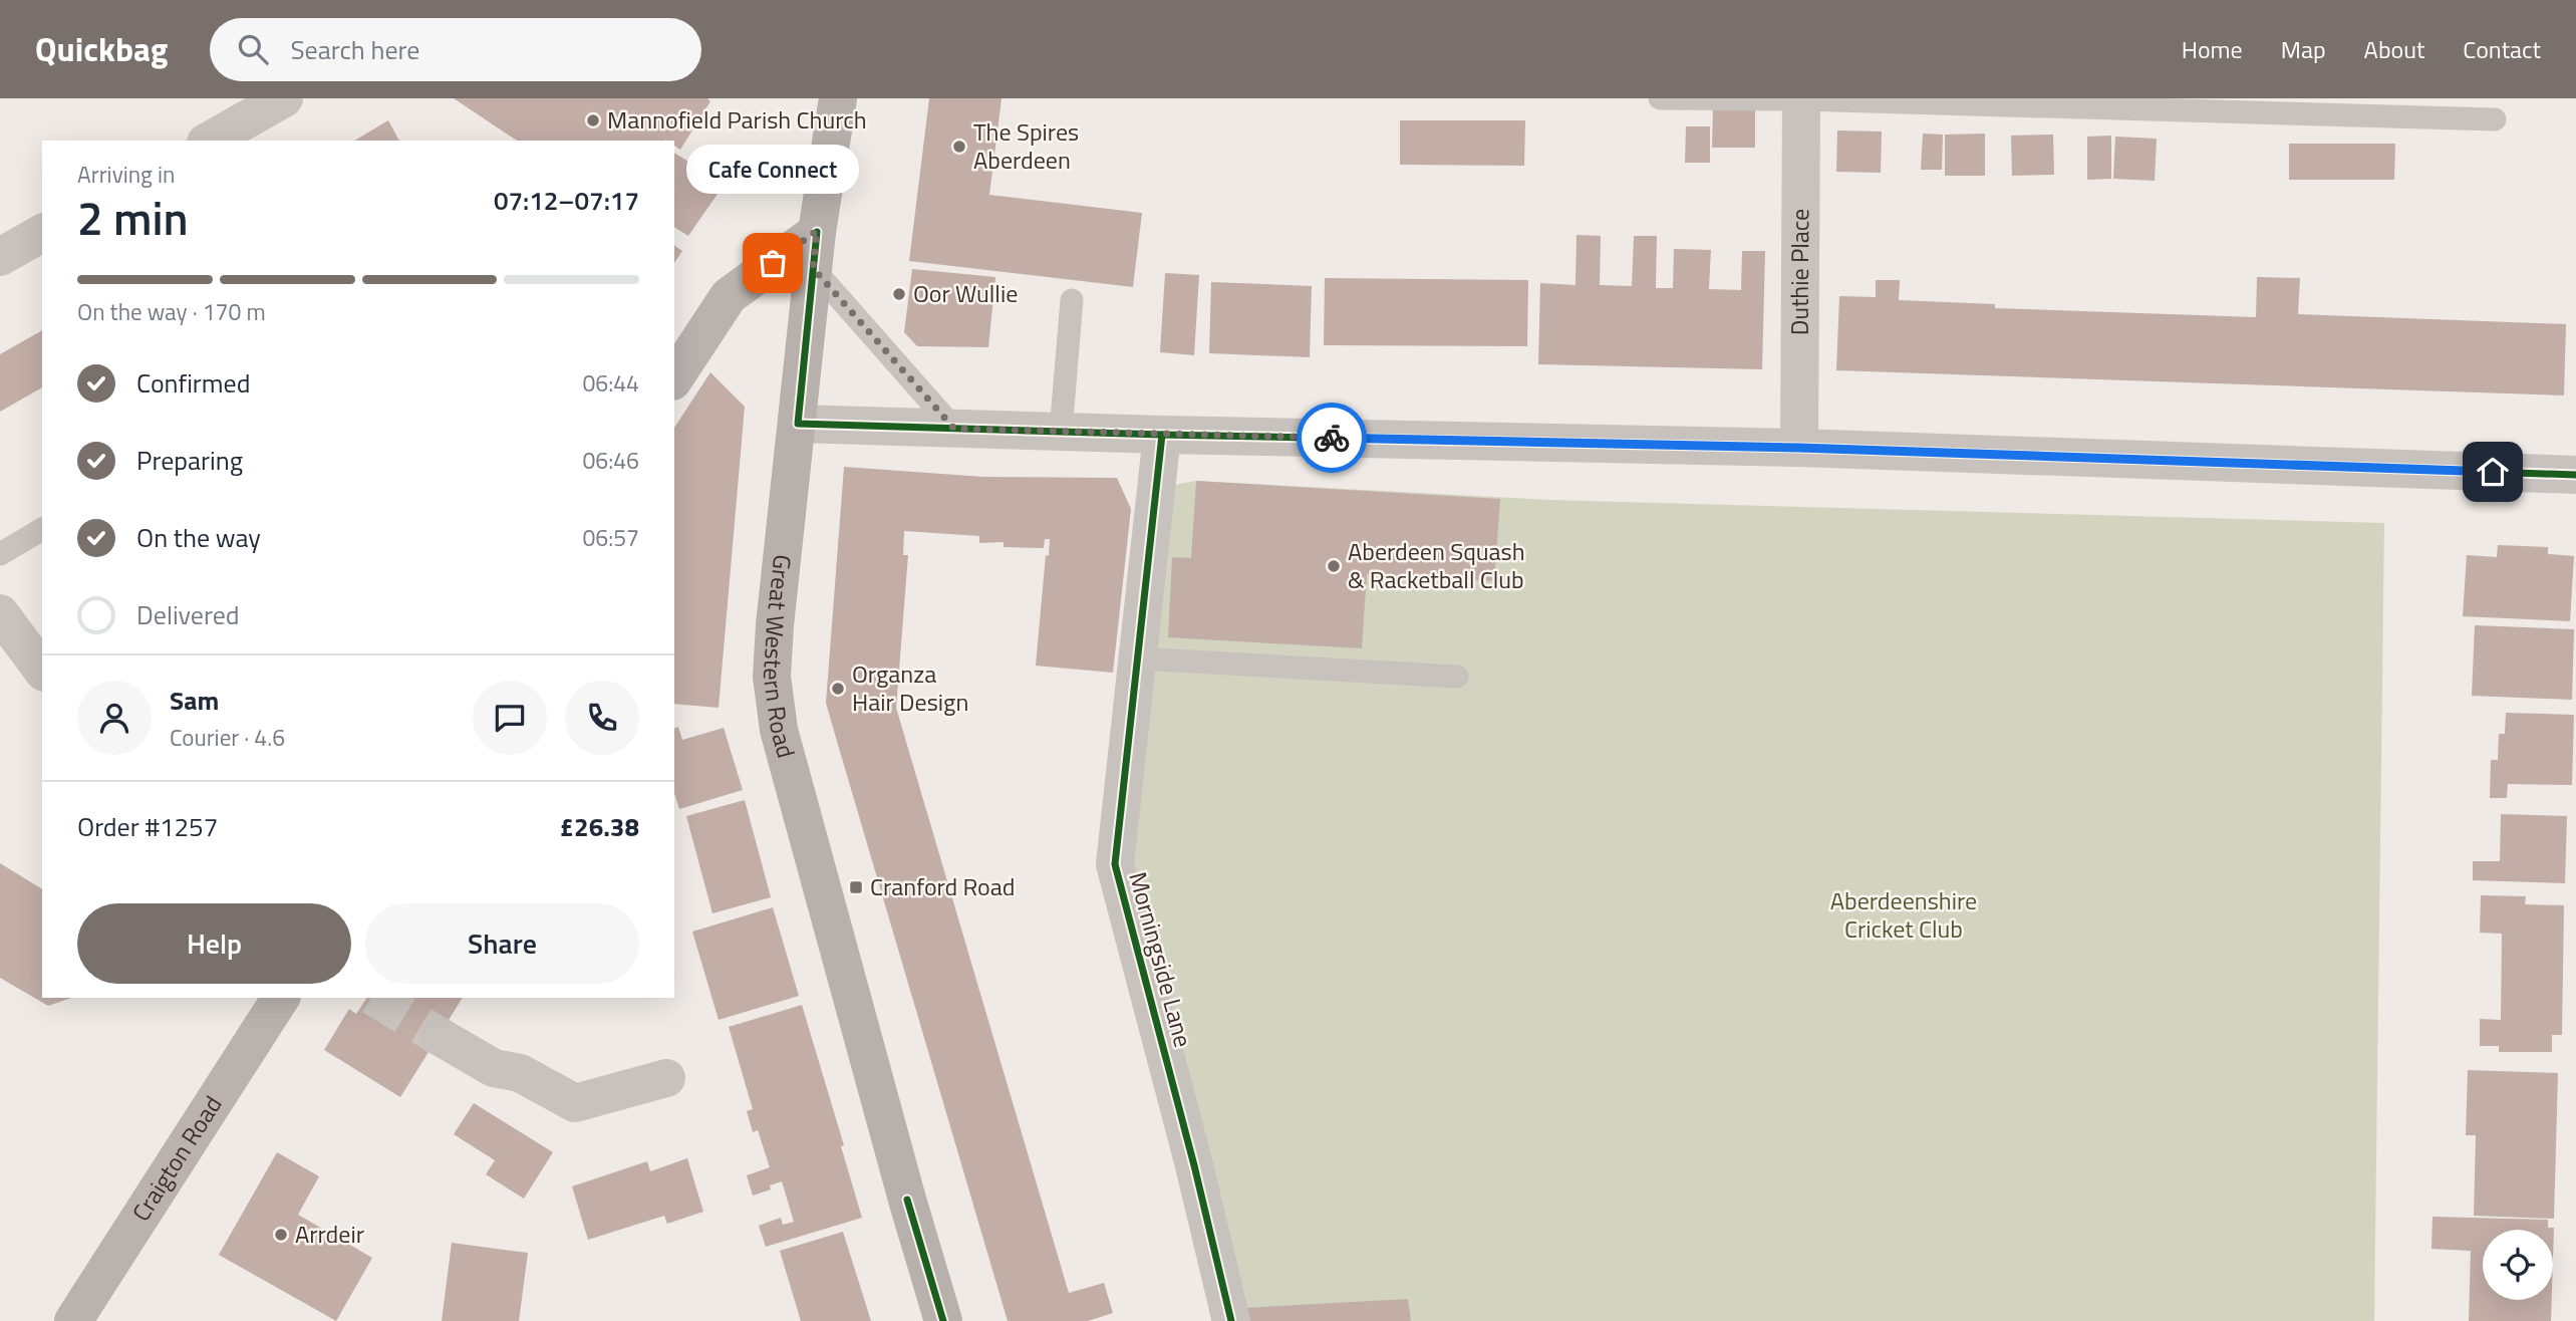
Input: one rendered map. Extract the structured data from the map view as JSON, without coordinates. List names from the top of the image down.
{
  "streets": {
    "main road": ["Great Western Road"],
    "street": ["Duthie Place", "Morningside Lane", "Craigton Road"]
  },
  "parks": ["Aberdeenshire Cricket Club"],
  "places": {
    "other": [
      "Mannofield Parish Church",
      "The Spires Aberdeen",
      "Cafe Connect",
      "Oor Wullie",
      "Aberdeen Squash & Racketball Club",
      "Organza Hair Design",
      "Arrdeir"
    ],
    "transit": ["Cranford Road"]
  },
  "page": {
    "header": "Quickbag",
    "search": "Search here",
    "nav": [
      "Home",
      "Map",
      "About",
      "Contact"
    ],
    "heading": ["2 min", "Arriving in", "07:12–07:17"],
    "panel": [
      "Sam",
      "Courier · 4.6",
      "Order #1257",
      "£26.38"
    ],
    "bubble": "Cafe Connect",
    "bar": "On the way · 170 m",
    "list": [
      ["Confirmed", "06:44"],
      ["Preparing", "06:46"],
      ["On the way", "06:57"],
      "Delivered"
    ],
    "buttons": ["Help", "Share"]
  }
}
